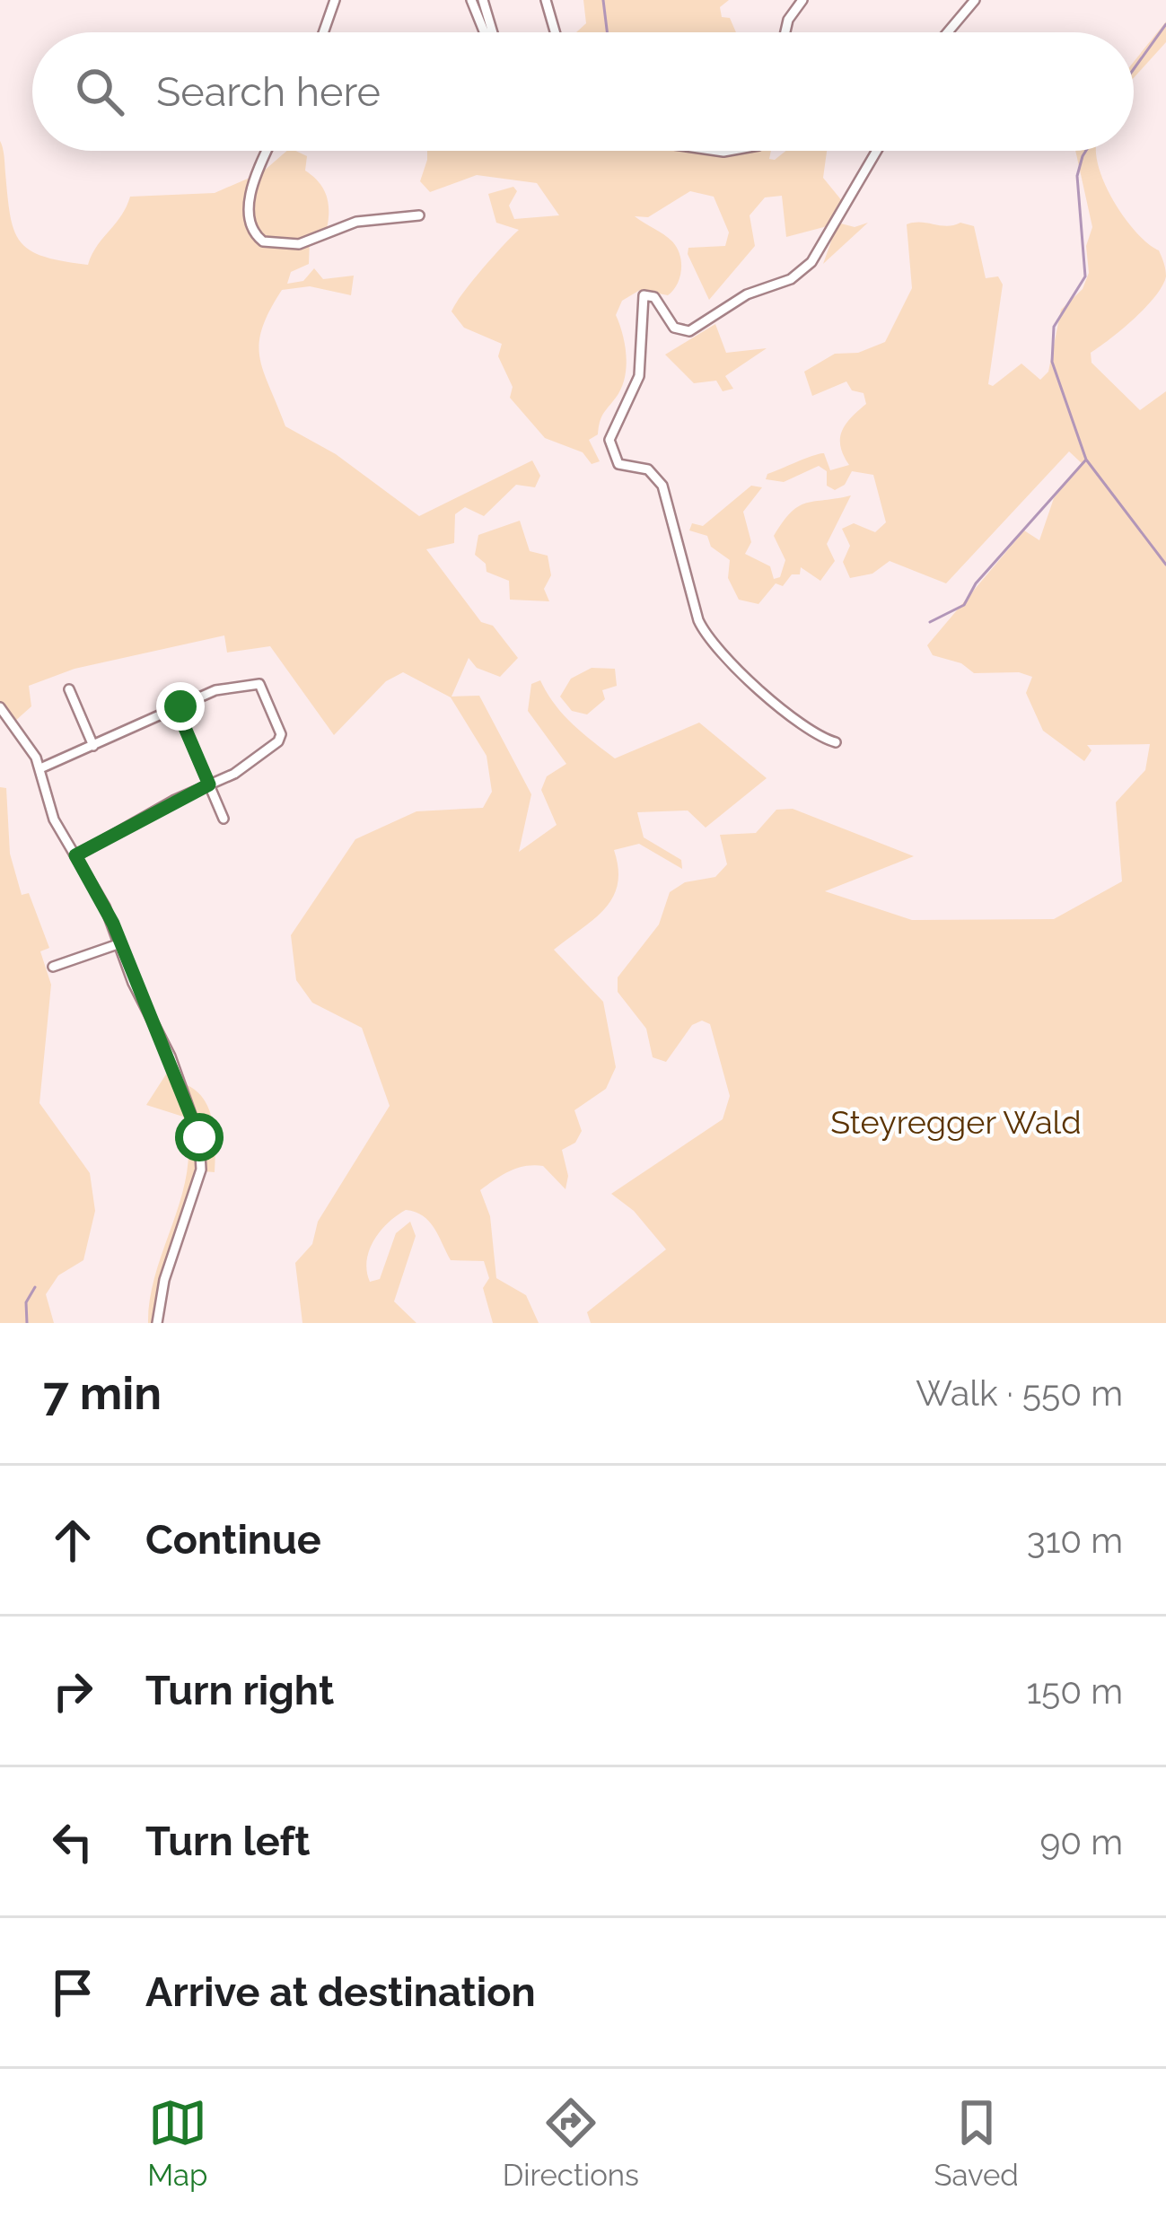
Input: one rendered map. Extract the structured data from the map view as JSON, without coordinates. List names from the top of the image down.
{
  "parks": ["Steyregger Wald"],
  "page": {
    "search": "Search here",
    "heading": ["7 min", "Walk · 550 m"],
    "list": [
      ["Continue", "310 m"],
      ["Turn right", "150 m"],
      ["Turn left", "90 m"],
      "Arrive at destination"
    ],
    "nav": ["Map", "Directions", "Saved"]
  }
}
